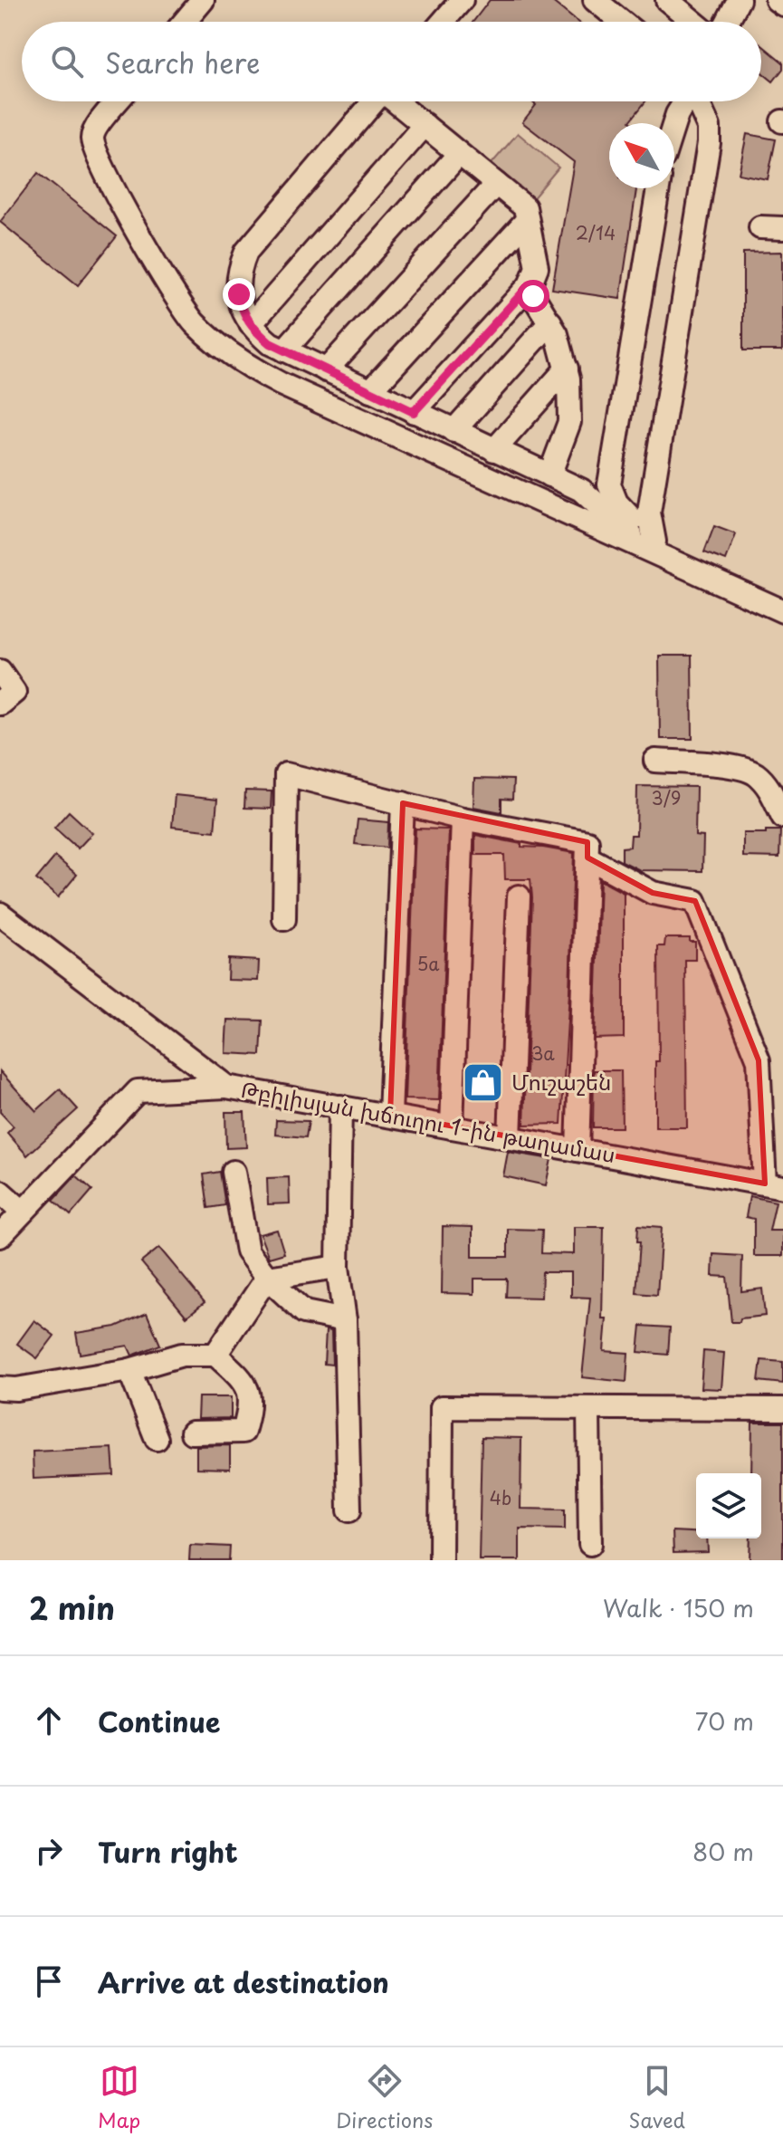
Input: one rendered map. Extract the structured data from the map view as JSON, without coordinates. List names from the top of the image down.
{
  "streets": {
    "street": ["Թբիլիսյան խճուղու 1-ին թաղամաս"]
  },
  "places": {
    "shop": ["Մուշաշեն"]
  },
  "house_numbers": [
    "2/14",
    "3/9",
    "5a",
    "3a",
    "4b"
  ],
  "north": "top left",
  "page": {
    "search": "Search here",
    "heading": ["2 min", "Walk · 150 m"],
    "list": [
      ["Continue", "70 m"],
      ["Turn right", "80 m"],
      "Arrive at destination"
    ],
    "nav": ["Map", "Directions", "Saved"]
  }
}
